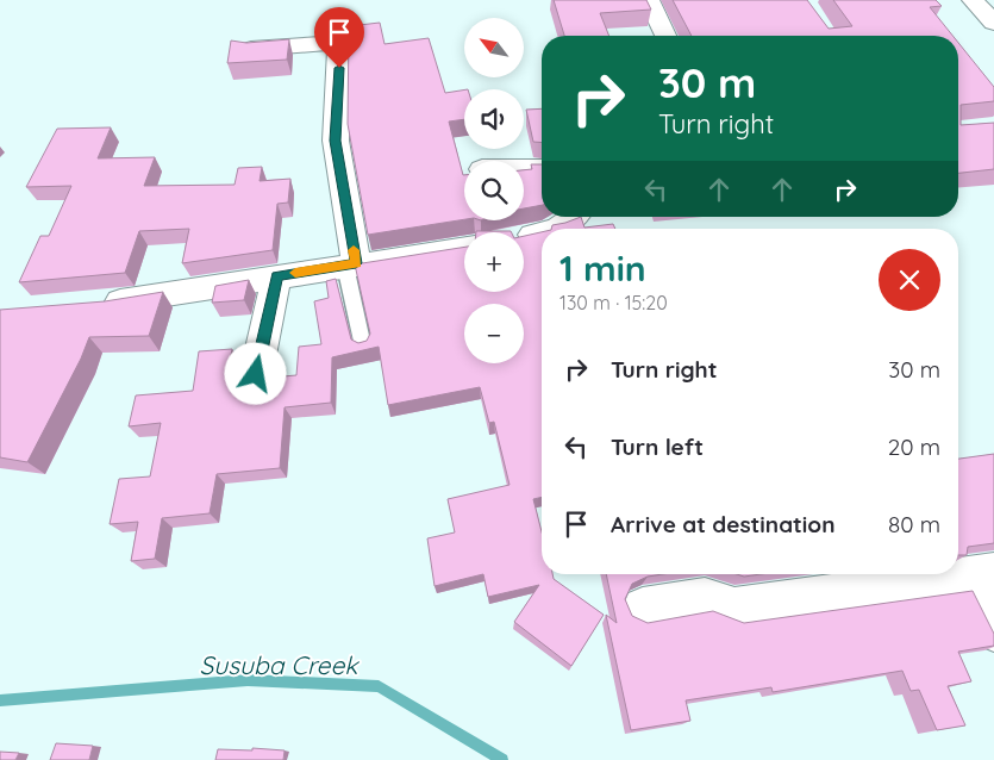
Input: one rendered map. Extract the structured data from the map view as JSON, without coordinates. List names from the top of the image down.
{
  "water": ["Susuba Creek"],
  "north": "top left",
  "page": {
    "map_buttons": ["+", "−"],
    "turn": ["30 m", "Turn right"],
    "heading": ["1 min", "130 m · 15:20"],
    "list": [
      {
        "name": "Turn right",
        "value": "30 m"
      },
      {
        "name": "Turn left",
        "value": "20 m"
      },
      {
        "name": "Arrive at destination",
        "value": "80 m"
      }
    ]
  }
}
